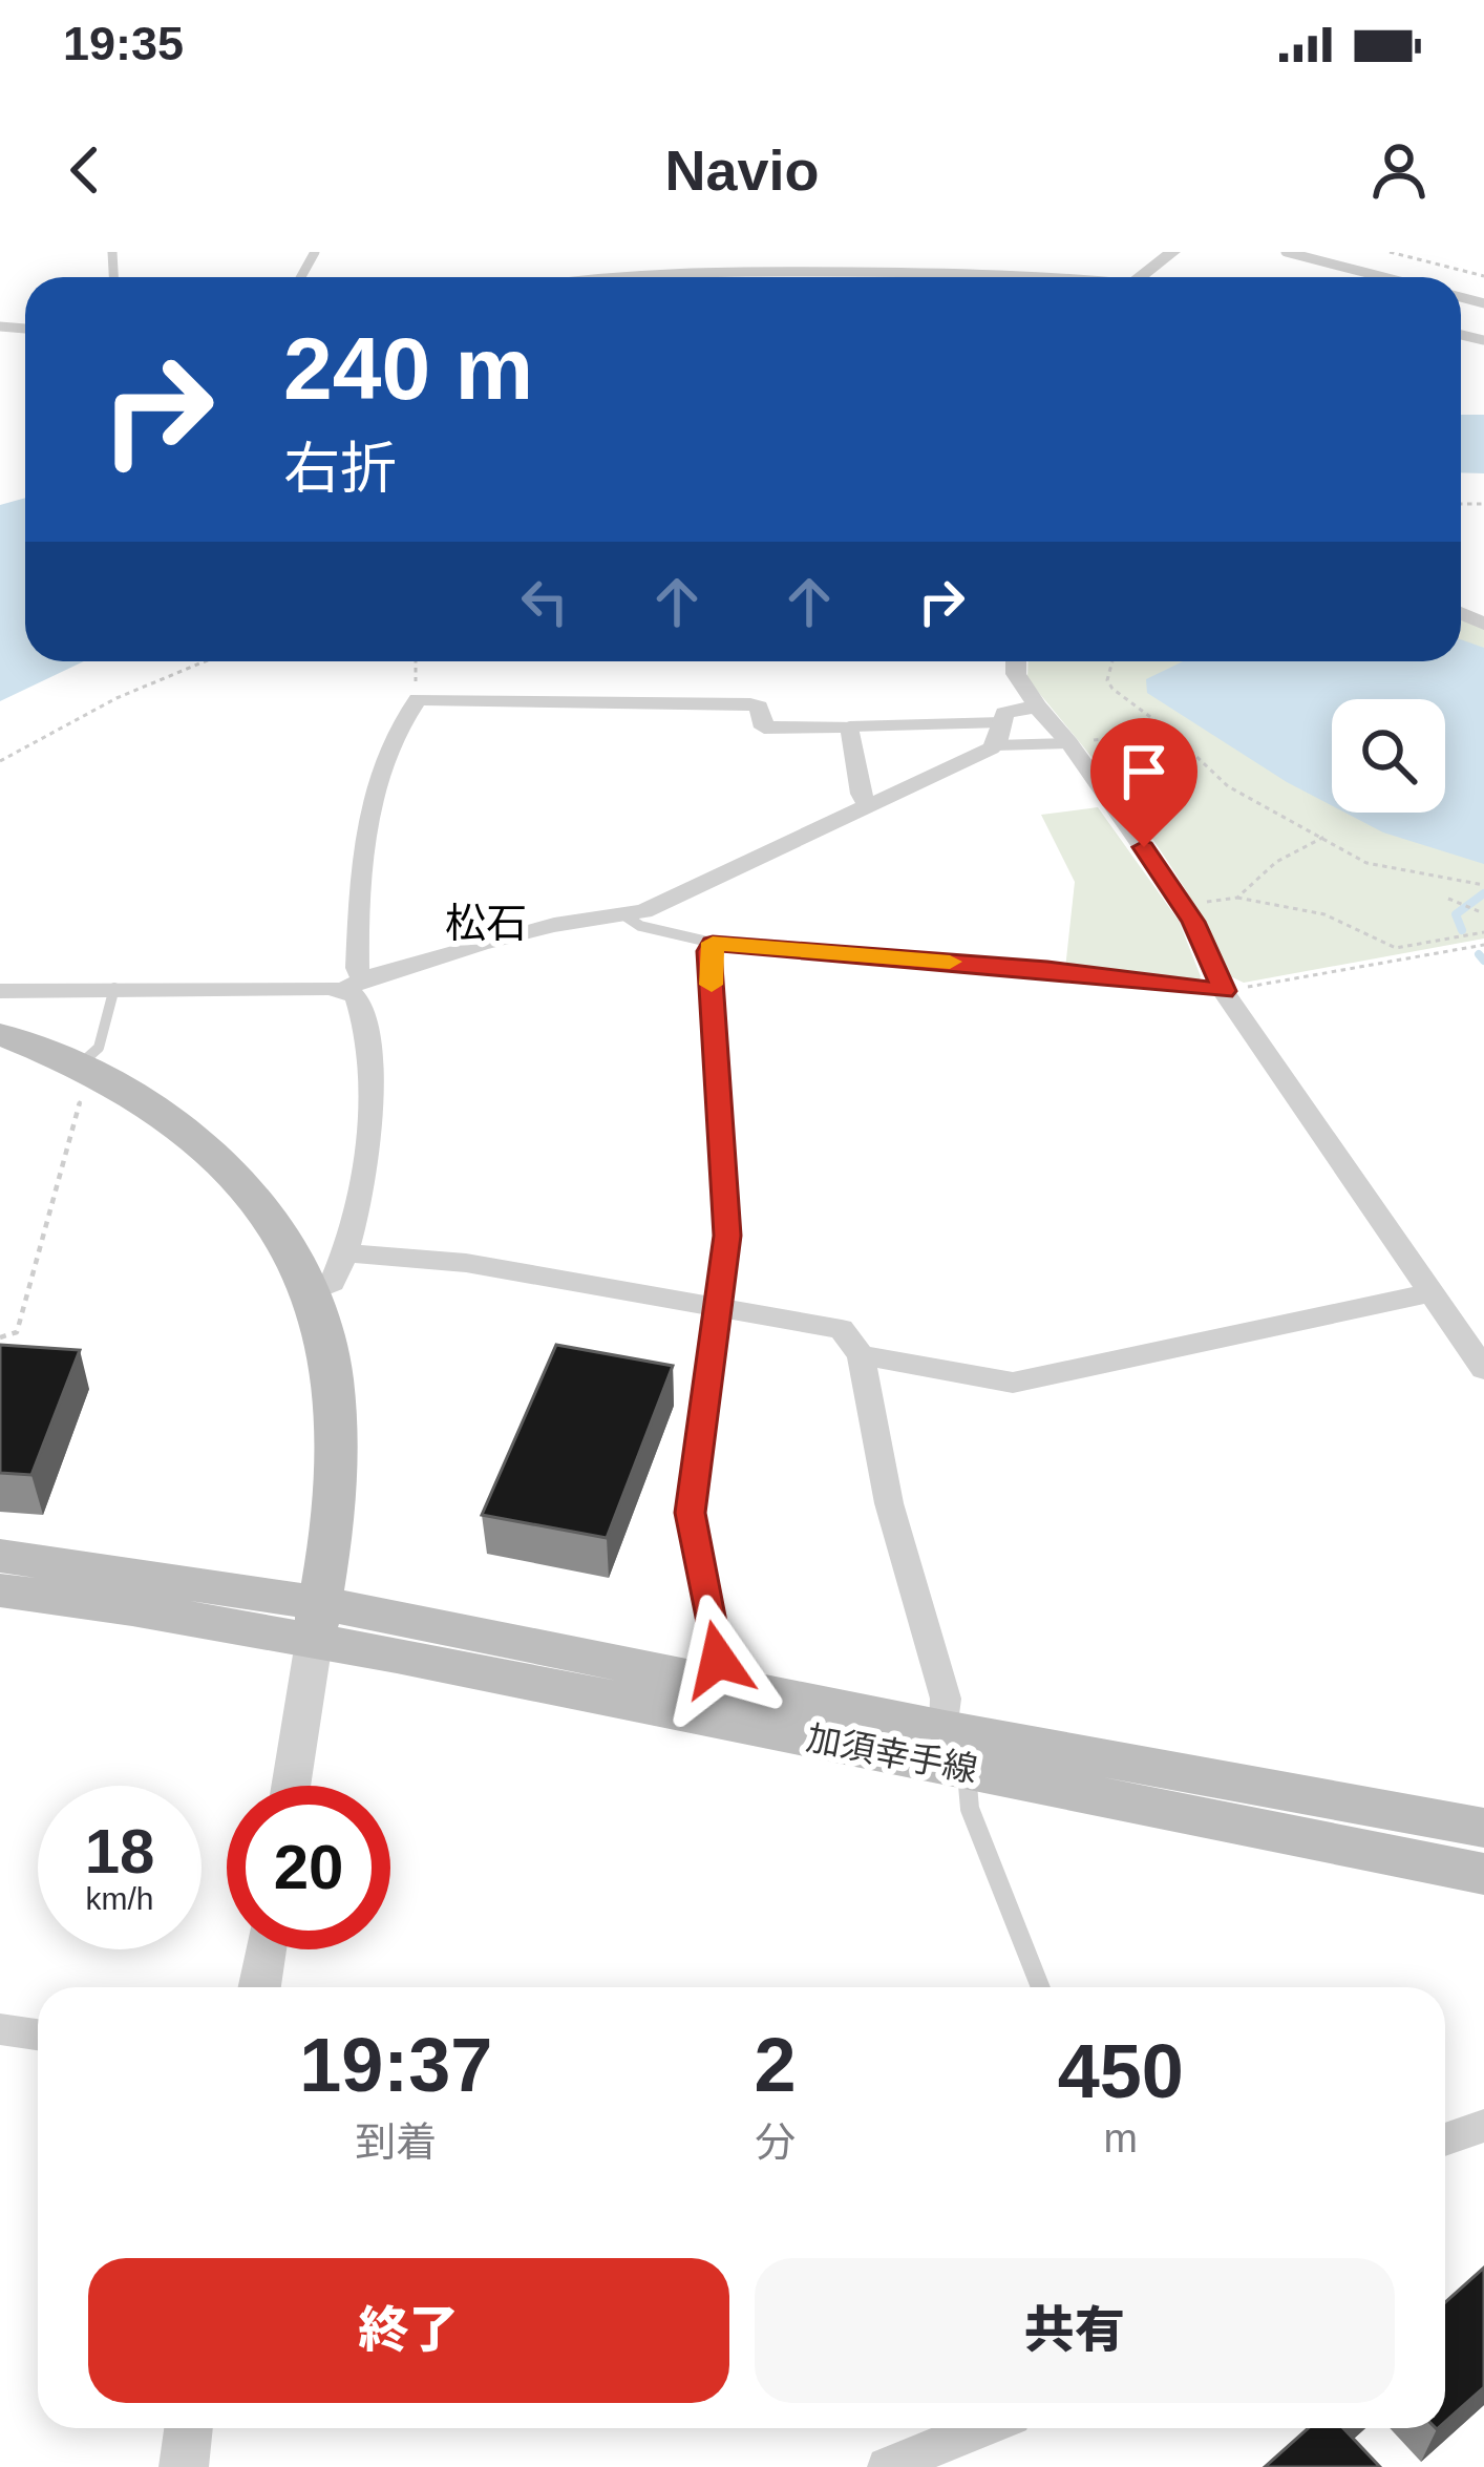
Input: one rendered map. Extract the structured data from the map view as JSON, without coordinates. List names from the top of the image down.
{
  "streets": {
    "main road": ["加須幸手線"]
  },
  "districts": ["松石"],
  "page": {
    "status": "19:35",
    "header": "Navio",
    "turn": ["240 m", "右折"],
    "speed": "18 km/h",
    "limit": "20",
    "eta": [
      "19:37",
      "到着",
      "2",
      "分",
      "450",
      "m"
    ],
    "buttons": ["終了", "共有"]
  }
}
